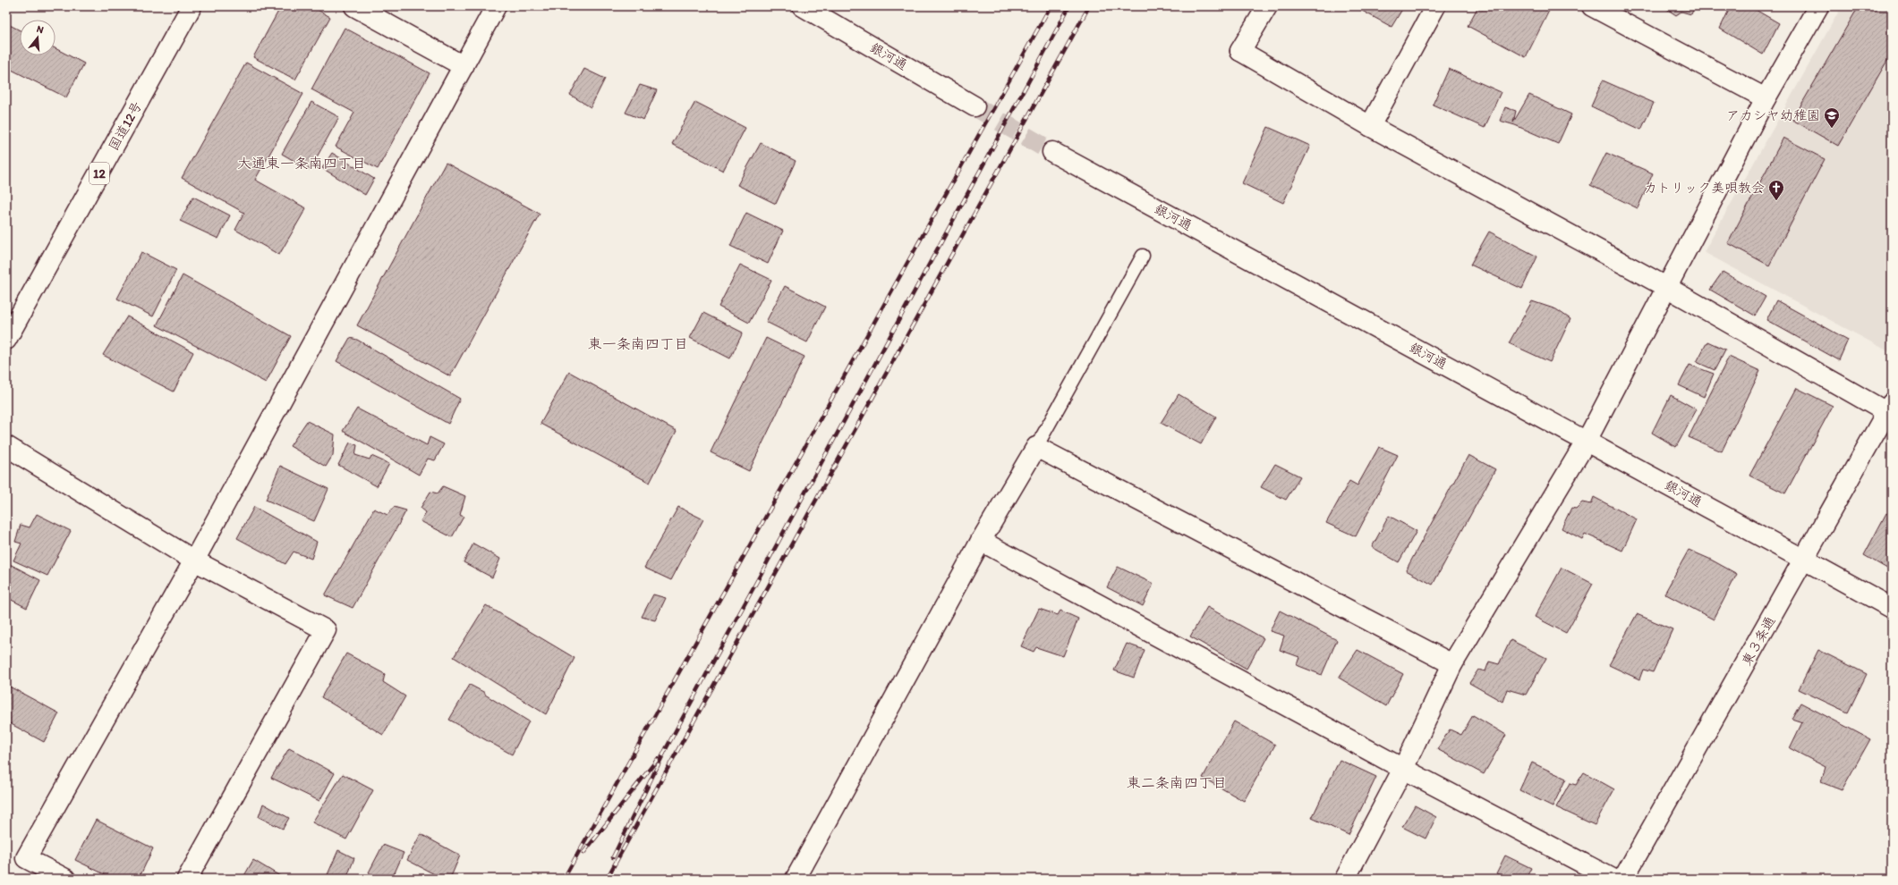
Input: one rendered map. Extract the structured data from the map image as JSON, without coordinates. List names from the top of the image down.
{
  "streets": {
    "main road": [
      "銀河通",
      "国道12号",
      "12",
      "東３条通"
    ]
  },
  "crossings": [
    ["銀河通", "東３条通"]
  ],
  "districts": ["大通東一条南四丁目", "東一条南四丁目", "東二条南四丁目"],
  "places": {
    "school or university": ["アカシヤ幼稚園"],
    "church": ["カトリック美唄教会"]
  },
  "north": "top"
}
